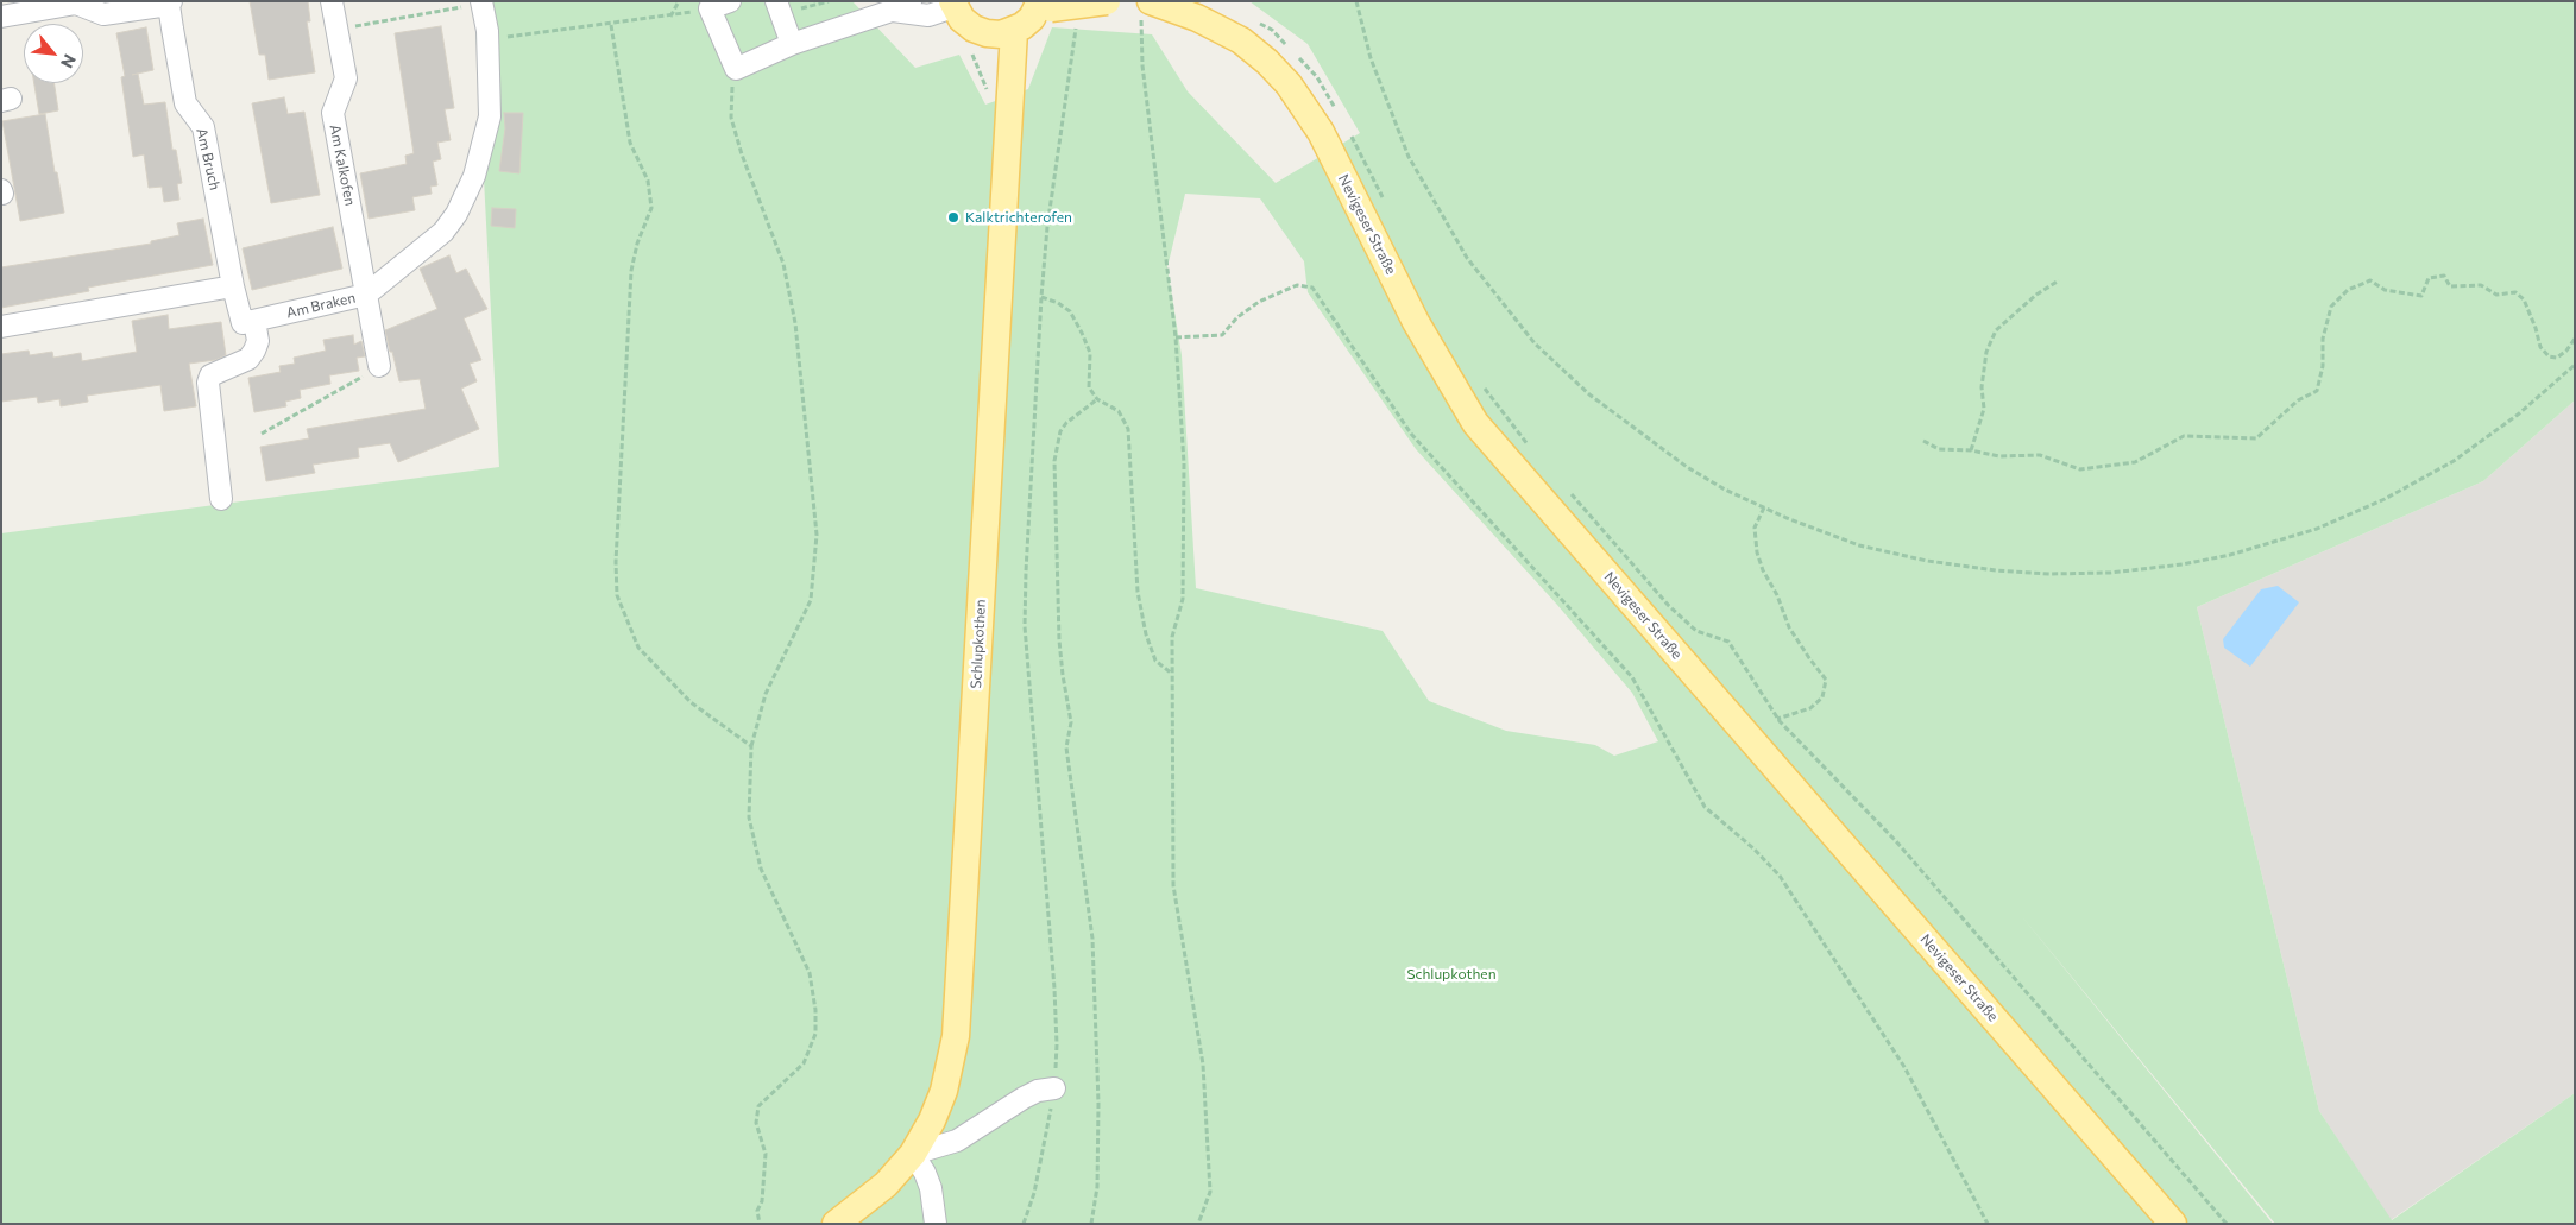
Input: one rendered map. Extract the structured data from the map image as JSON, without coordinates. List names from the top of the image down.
{
  "streets": {
    "main road": ["Nevigeser Straße", "Schlupkothen"],
    "street": ["Am Bruch", "Am Kalkofen", "Am Braken"]
  },
  "crossings": [
    ["Am Kalkofen", "Am Braken"]
  ],
  "parks": ["Schlupkothen"],
  "places": ["Kalktrichterofen"],
  "north": "bottom right"
}
